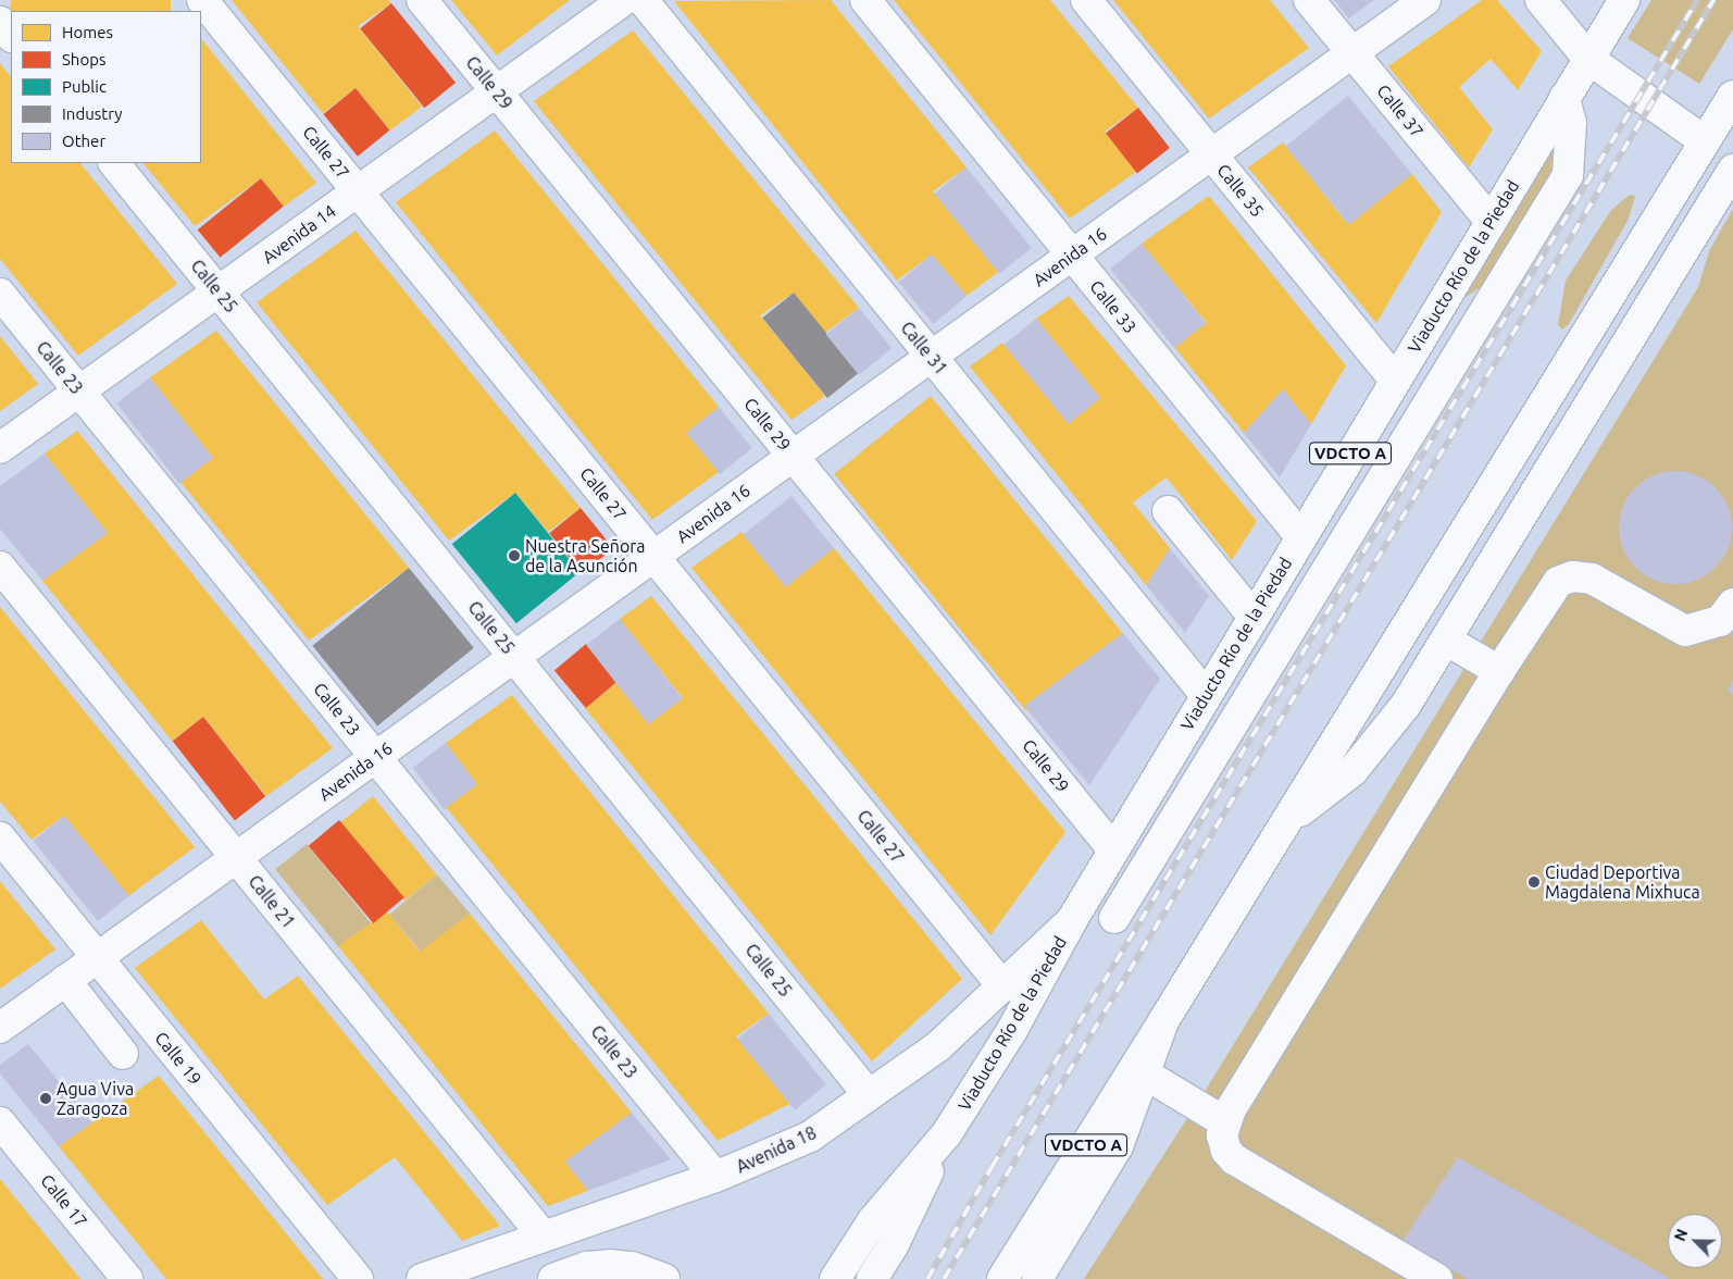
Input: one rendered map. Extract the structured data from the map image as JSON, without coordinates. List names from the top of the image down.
{
  "streets": {
    "main road": [
      "Calle 29",
      "Calle 37",
      "Calle 27",
      "Calle 35",
      "Avenida 14",
      "Avenida 16",
      "Viaducto Río de la Piedad",
      "Calle 25",
      "Calle 33",
      "Calle 31",
      "Calle 23",
      "VDCTO A",
      "Calle 21",
      "Calle 19",
      "Avenida 18",
      "Calle 17"
    ]
  },
  "crossings": [
    ["Calle 29", "Avenida 14"],
    ["Calle 29", "Avenida 16"],
    ["Calle 29", "Viaducto Río de la Piedad"],
    ["Calle 37", "Avenida 16"],
    ["Calle 37", "Viaducto Río de la Piedad"],
    ["Calle 27", "Avenida 14"],
    ["Calle 27", "Avenida 16"],
    ["Calle 27", "Avenida 18"],
    ["Calle 35", "Avenida 16"],
    ["Calle 35", "Viaducto Río de la Piedad"],
    ["Avenida 14", "Calle 25"],
    ["Avenida 14", "Calle 23"],
    ["Avenida 16", "Calle 25"],
    ["Avenida 16", "Calle 33"],
    ["Avenida 16", "Calle 31"],
    ["Avenida 16", "Calle 23"],
    ["Avenida 16", "Calle 21"],
    ["Avenida 16", "Calle 19"],
    ["Viaducto Río de la Piedad", "Calle 33"],
    ["Viaducto Río de la Piedad", "Calle 31"],
    ["Viaducto Río de la Piedad", "Avenida 18"],
    ["Calle 25", "Avenida 18"],
    ["Calle 23", "Avenida 18"],
    ["Calle 21", "Avenida 18"]
  ],
  "places": ["Nuestra Señora de la Asunción", "Ciudad Deportiva Magdalena Mixhuca", "Agua Viva Zaragoza"],
  "legend": [
    "Homes",
    "Shops",
    "Public",
    "Industry",
    "Other"
  ],
  "north": "top left"
}
